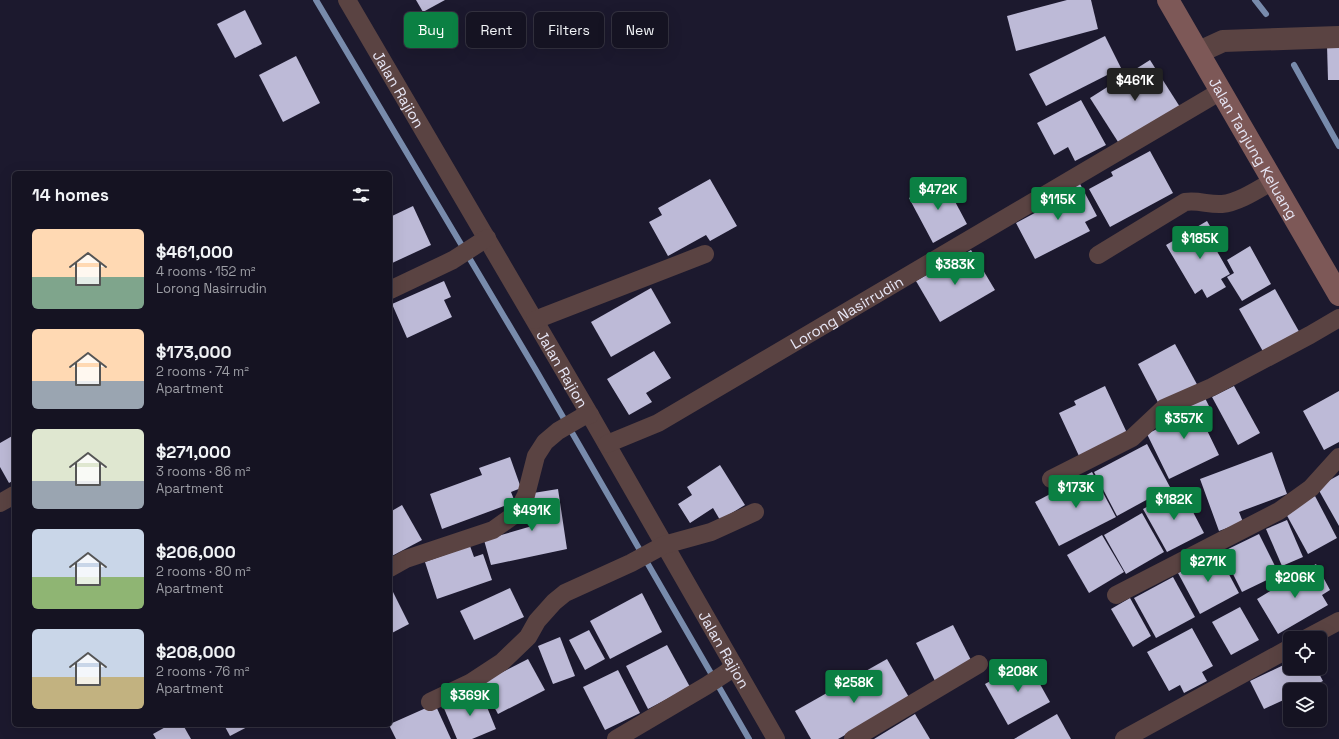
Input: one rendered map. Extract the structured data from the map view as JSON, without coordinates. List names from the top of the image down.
{
  "streets": {
    "main road": ["Jalan Tanjung Keluang"],
    "street": ["Jalan Rajion", "Lorong Nasirrudin"]
  },
  "crossings": [
    ["Jalan Rajion", "Lorong Nasirrudin"],
    ["Jalan Tanjung Keluang", "Lorong Nasirrudin"]
  ],
  "page": {
    "chip": [
      "Buy",
      "Rent",
      "Filters",
      "New"
    ],
    "price": [
      "$461K",
      "$472K",
      "$115K",
      "$185K",
      "$383K",
      "$357K",
      "$173K",
      "$182K",
      "$491K",
      "$271K",
      "$206K",
      "$208K",
      "$258K",
      "$369K"
    ],
    "heading": "14 homes",
    "list": [
      {
        "name": "$461,000",
        "note": "4 rooms · 152 m² · Lorong Nasirrudin"
      },
      {
        "name": "$173,000",
        "note": "2 rooms · 74 m² · Apartment"
      },
      {
        "name": "$271,000",
        "note": "3 rooms · 86 m² · Apartment"
      },
      {
        "name": "$206,000",
        "note": "2 rooms · 80 m² · Apartment"
      },
      {
        "name": "$208,000",
        "note": "2 rooms · 76 m² · Apartment"
      }
    ]
  }
}
